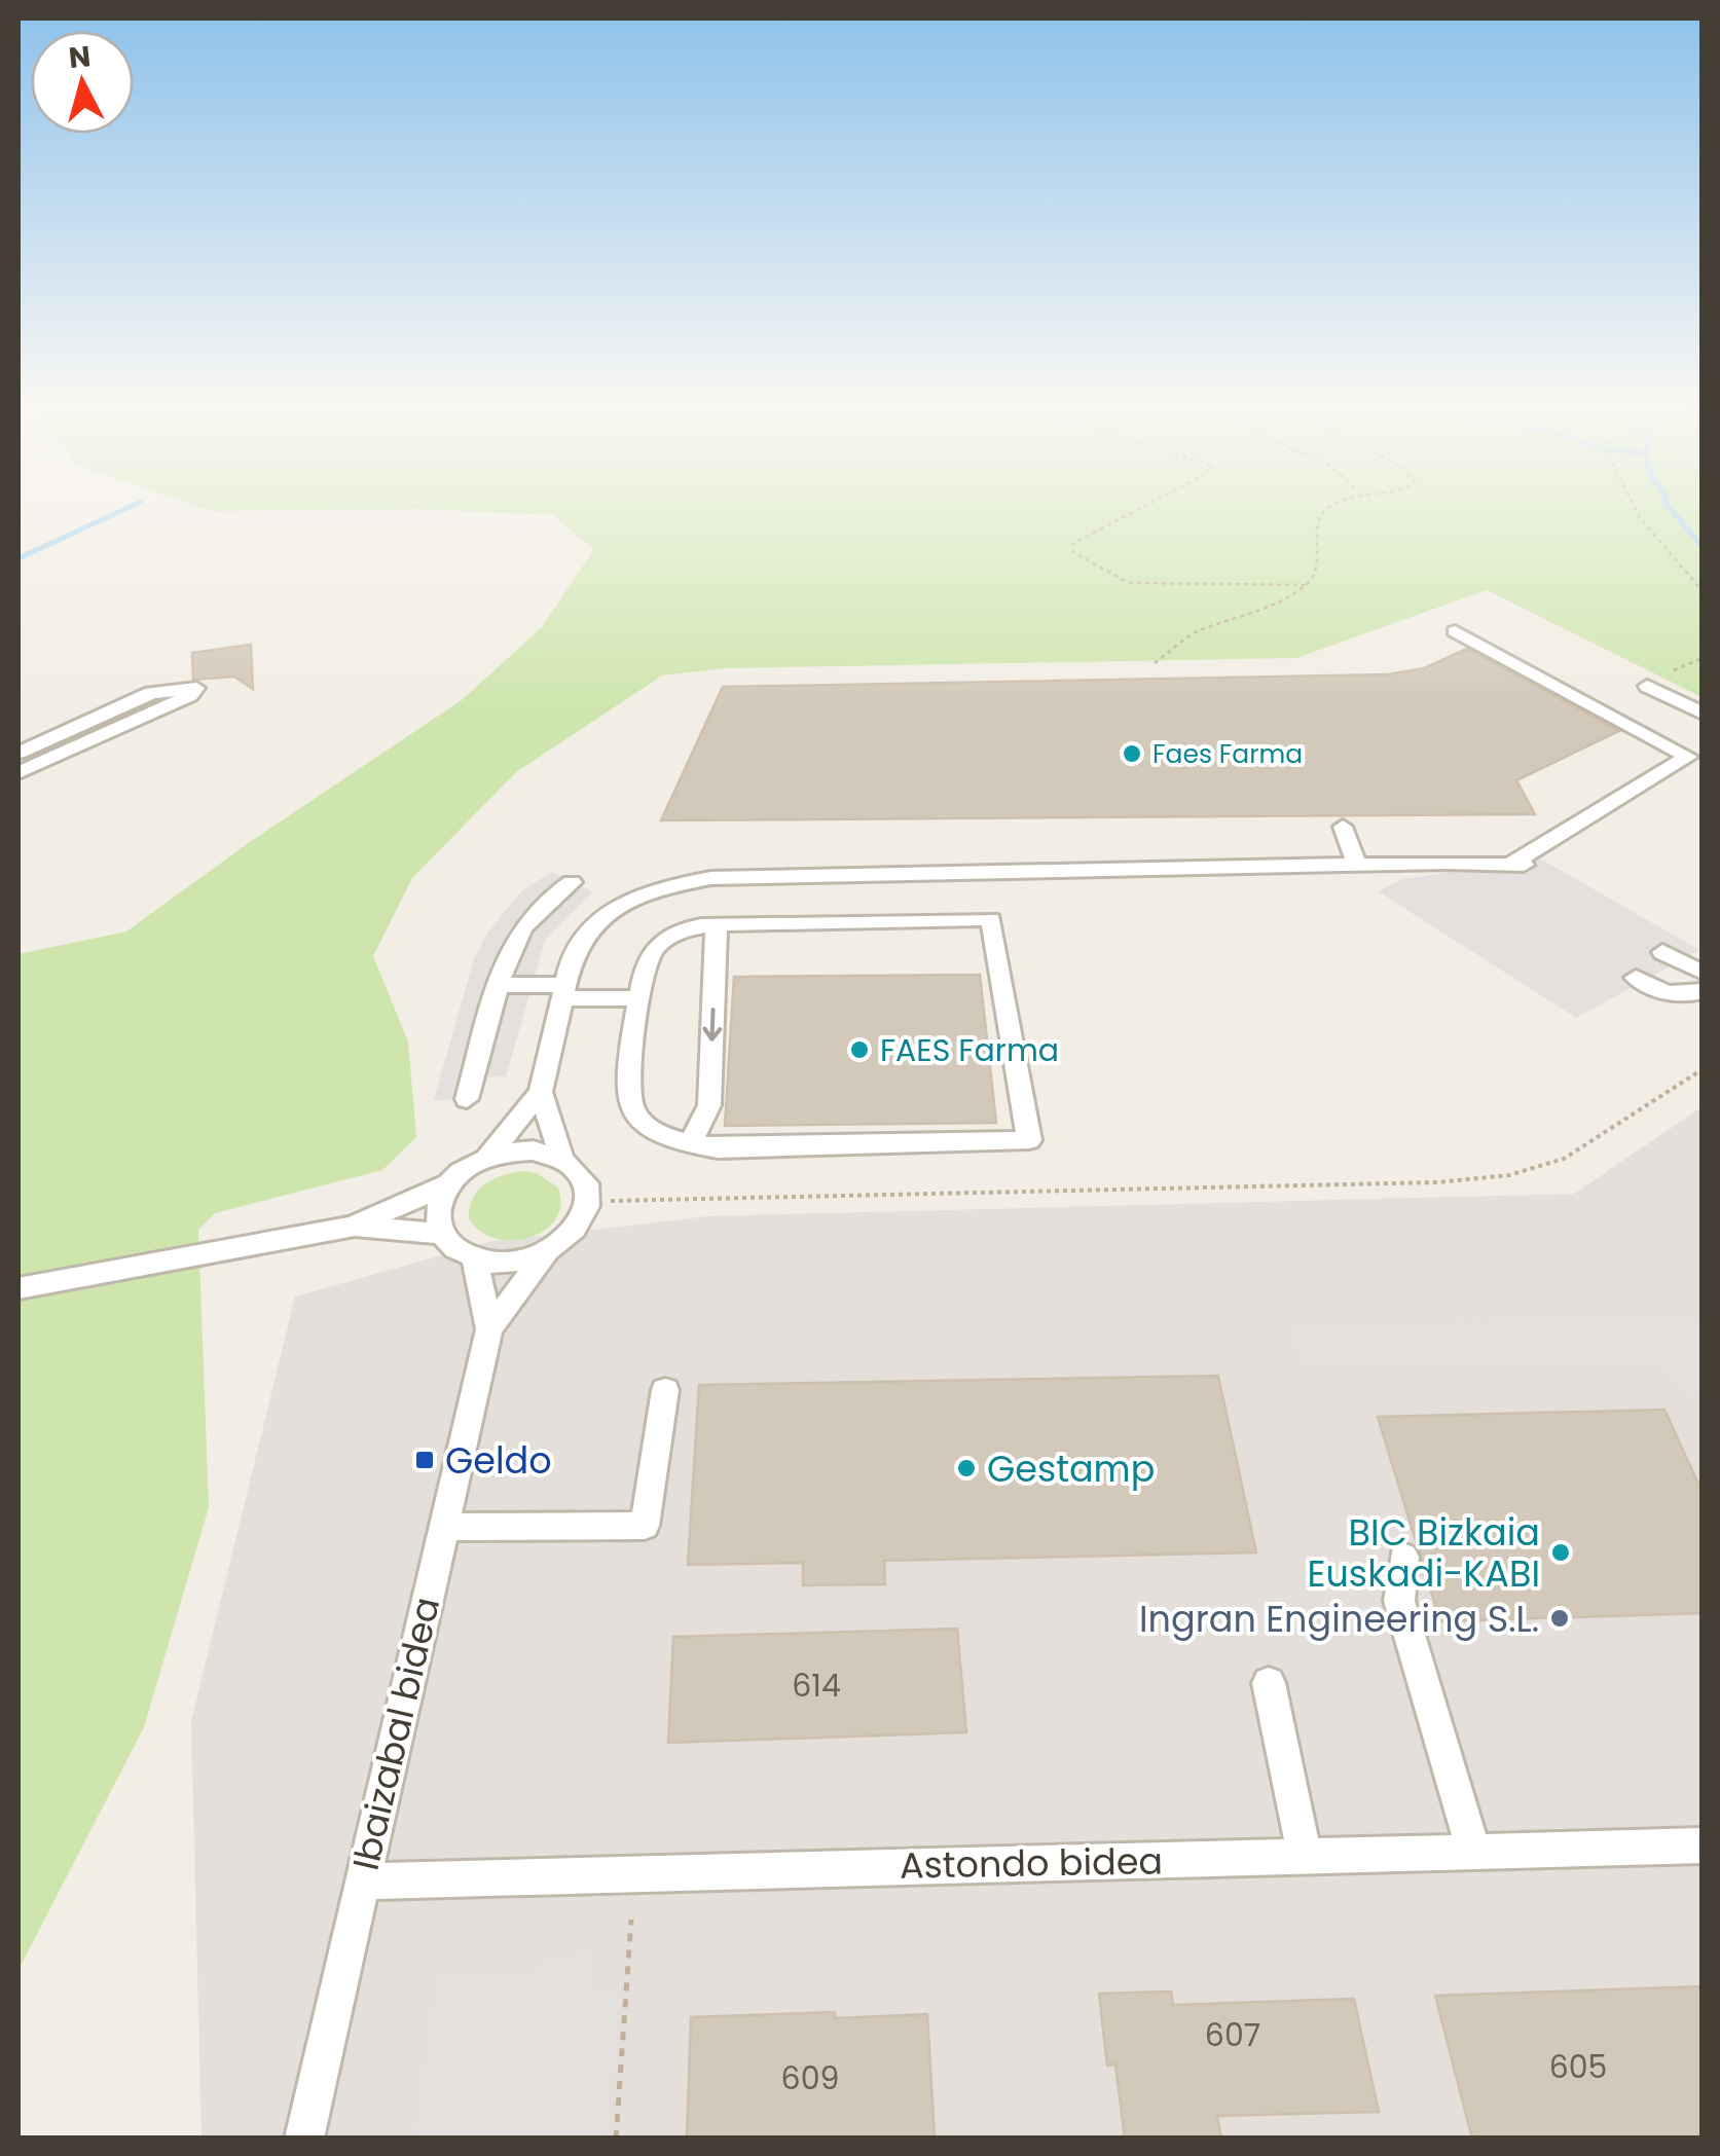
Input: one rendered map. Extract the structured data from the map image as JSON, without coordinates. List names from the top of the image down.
{
  "streets": {
    "street": ["Ibaizabal bidea", "Astondo bidea"]
  },
  "crossings": [
    ["Ibaizabal bidea", "Astondo bidea"]
  ],
  "places": {
    "other": [
      "Faes Farma",
      "FAES Farma",
      "Gestamp",
      "BIC Bizkaia Euskadi-KABI",
      "Ingran Engineering S.L."
    ],
    "transit": ["Geldo"]
  },
  "house_numbers": [
    "614",
    "607",
    "605",
    "609"
  ],
  "north": "top"
}
